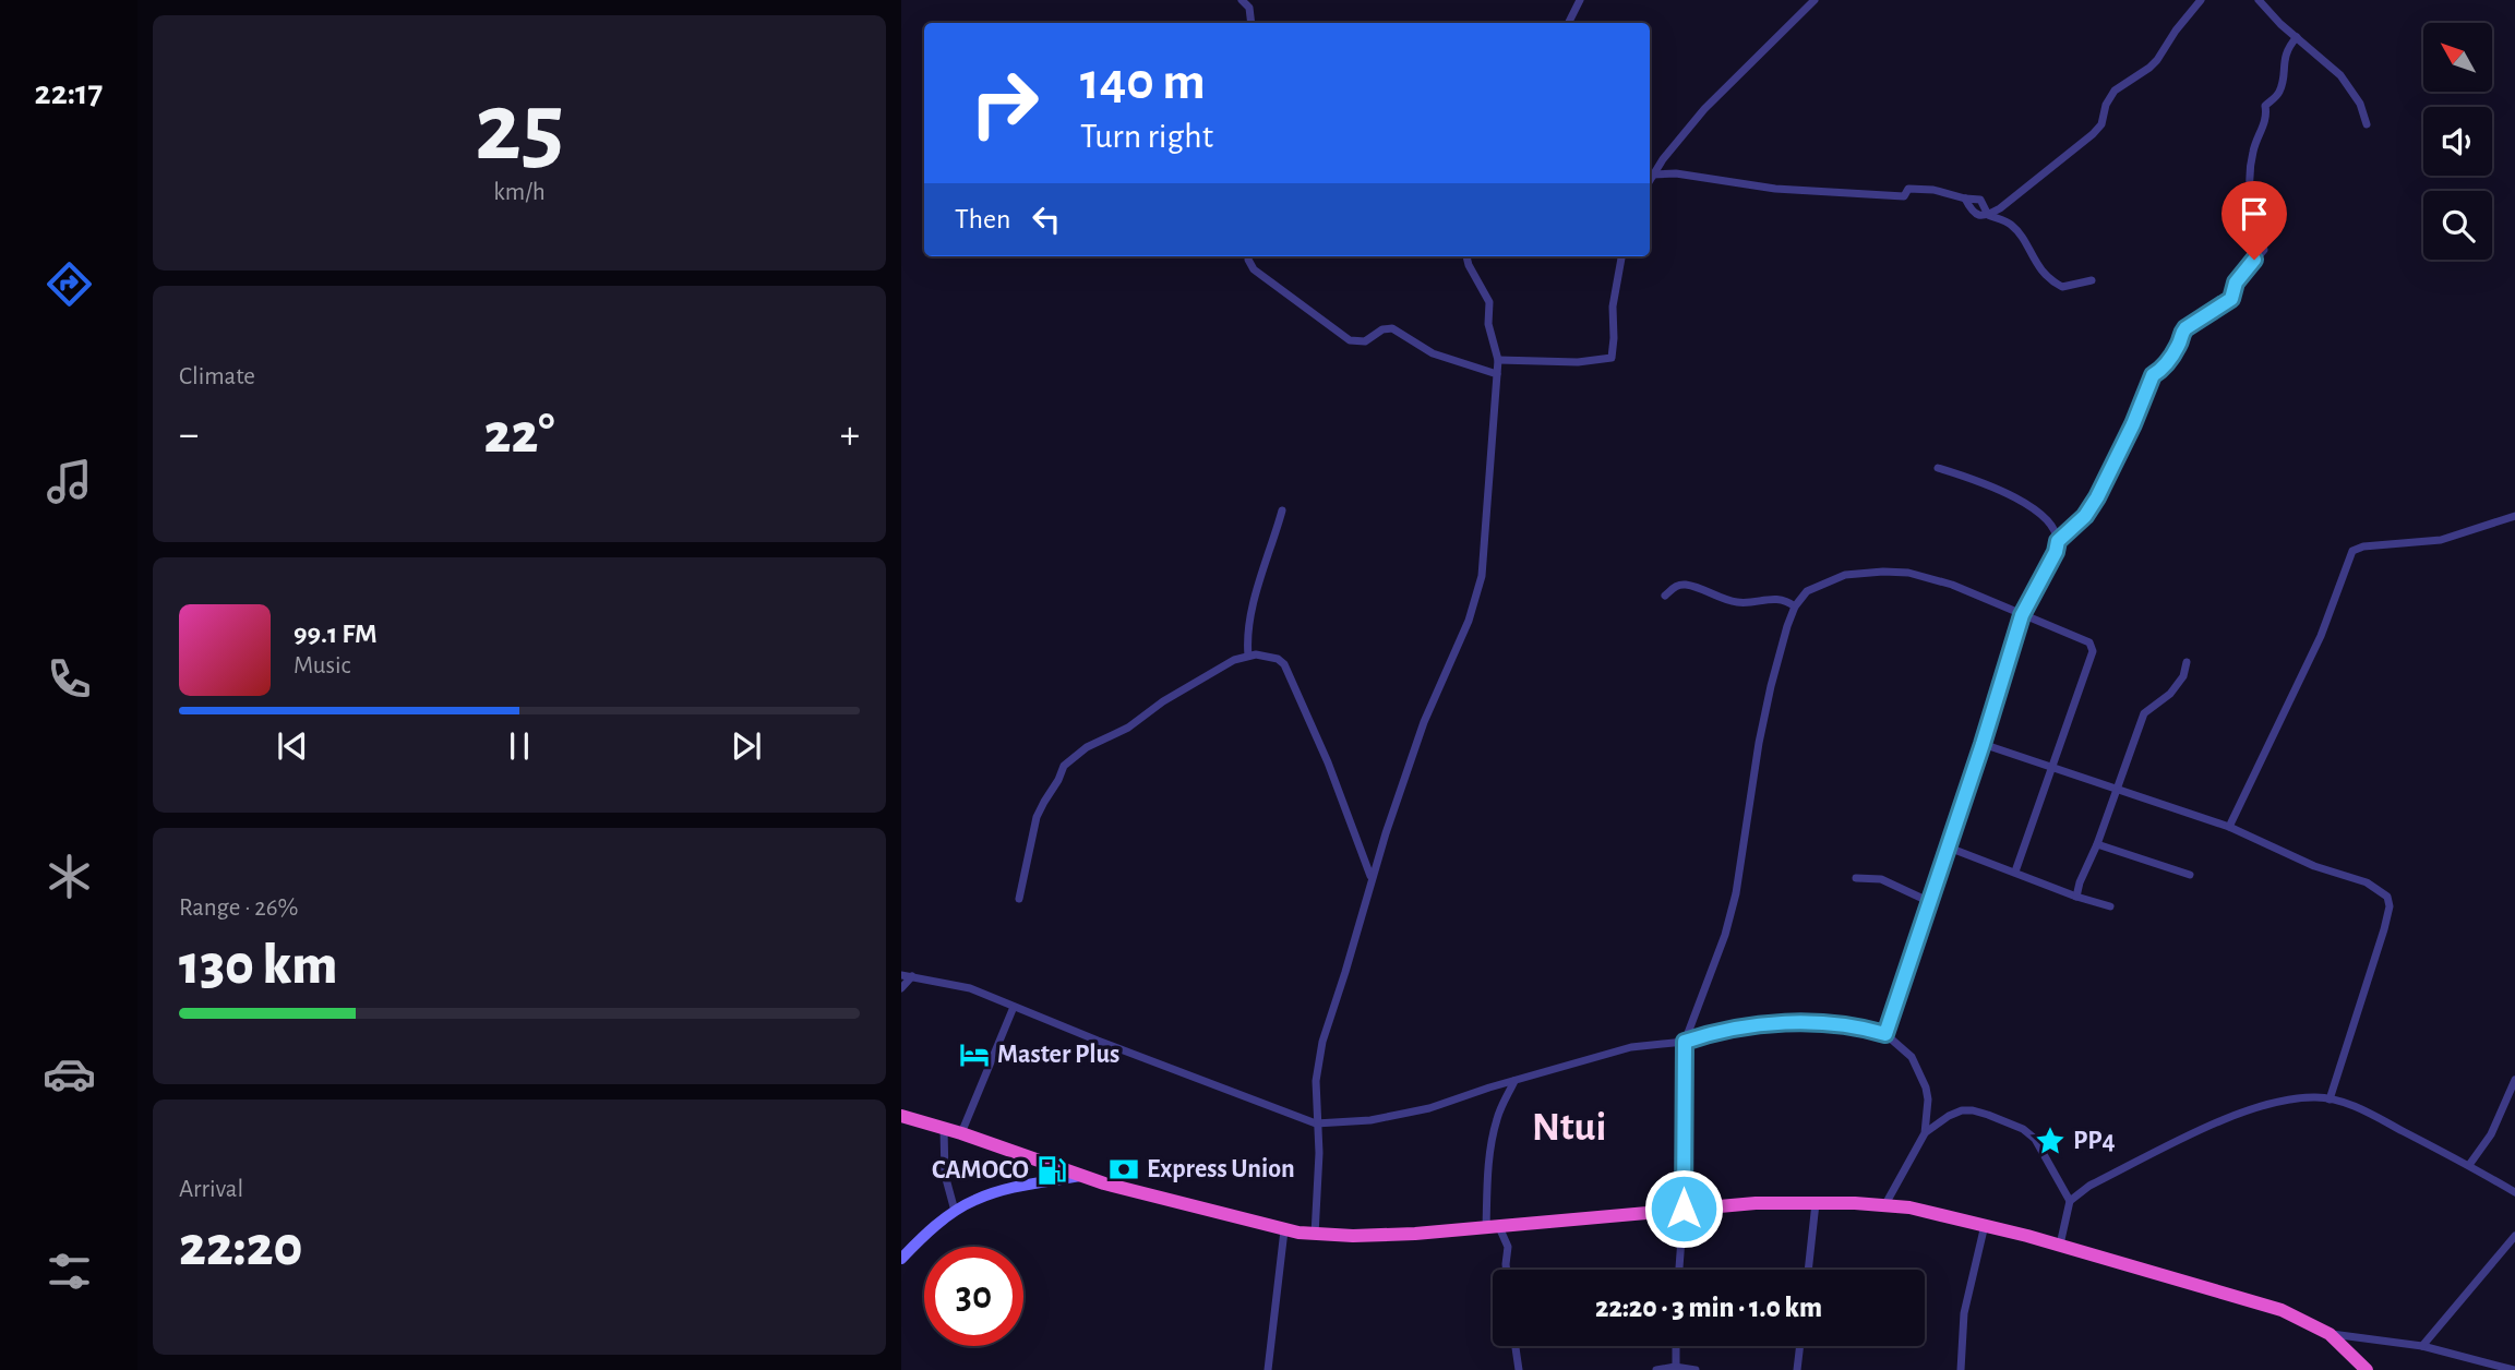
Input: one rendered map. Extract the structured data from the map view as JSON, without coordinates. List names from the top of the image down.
{
  "districts": ["Ntui"],
  "places": {
    "hotel": ["Master Plus"],
    "place": ["PP4"],
    "bank": ["Express Union"],
    "fuel station": ["CAMOCO"]
  },
  "north": "top left",
  "page": {
    "tabs": "22:17",
    "tile": [
      ["25", "km/h"],
      "Climate",
      ["Range · 26%", "130 km"],
      ["Arrival", "22:20"]
    ],
    "turn": ["140 m", "Turn right"],
    "then": "Then",
    "heat": ["−", "22°", "+"],
    "song": ["99.1 FM", "Music"],
    "limit": "30",
    "trip": "22:20 · 3 min · 1.0 km"
  }
}
